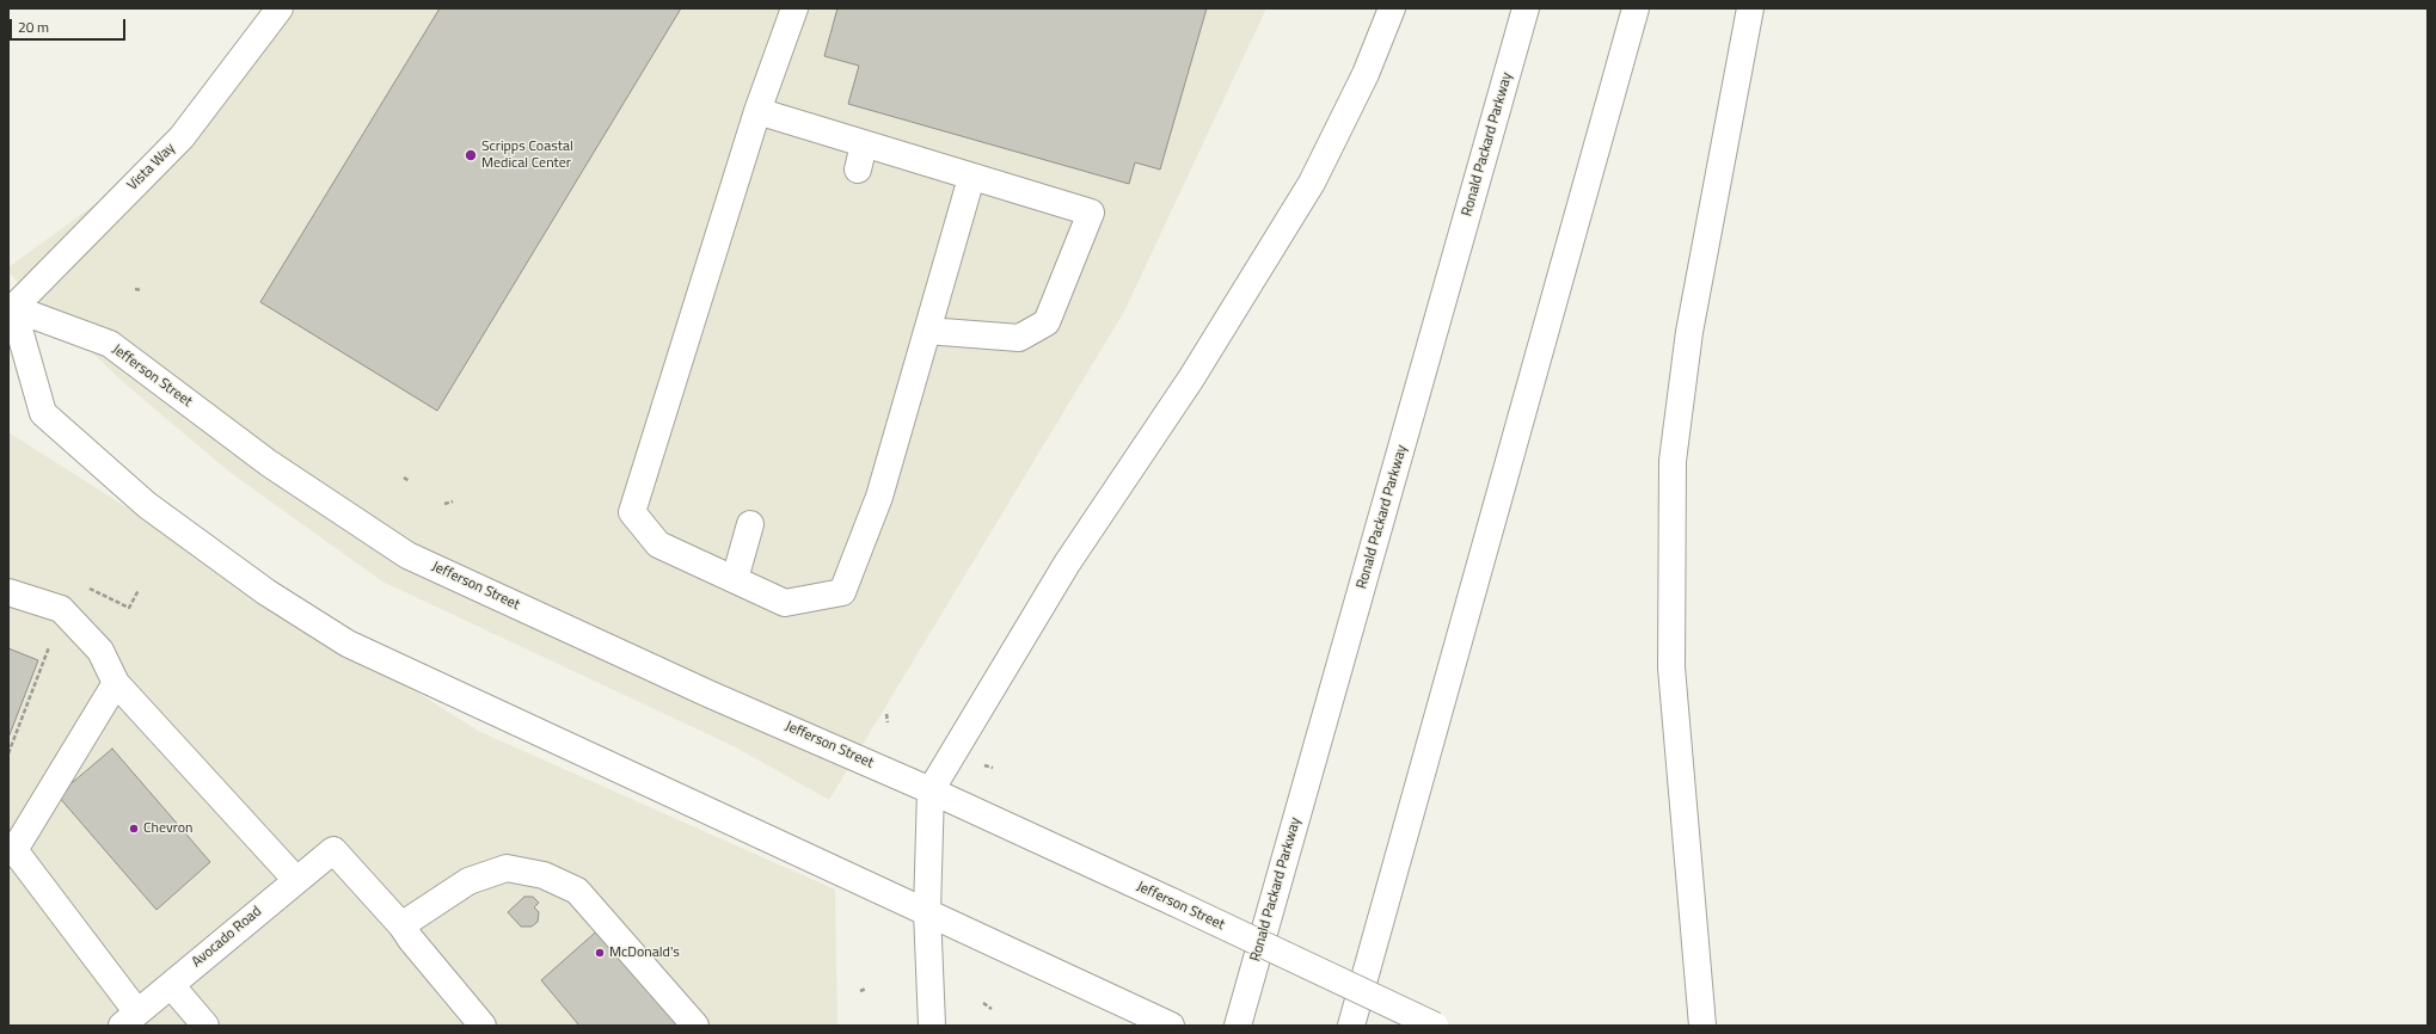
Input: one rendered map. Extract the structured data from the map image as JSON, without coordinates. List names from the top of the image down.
{
  "streets": {
    "main road": [
      "Ronald Packard Parkway",
      "Vista Way",
      "Jefferson Street",
      "Avocado Road"
    ]
  },
  "crossings": [
    ["Vista Way", "Jefferson Street"]
  ],
  "places": ["Scripps Coastal Medical Center", "Chevron", "McDonald's"],
  "scale_bar": "20 m"
}
